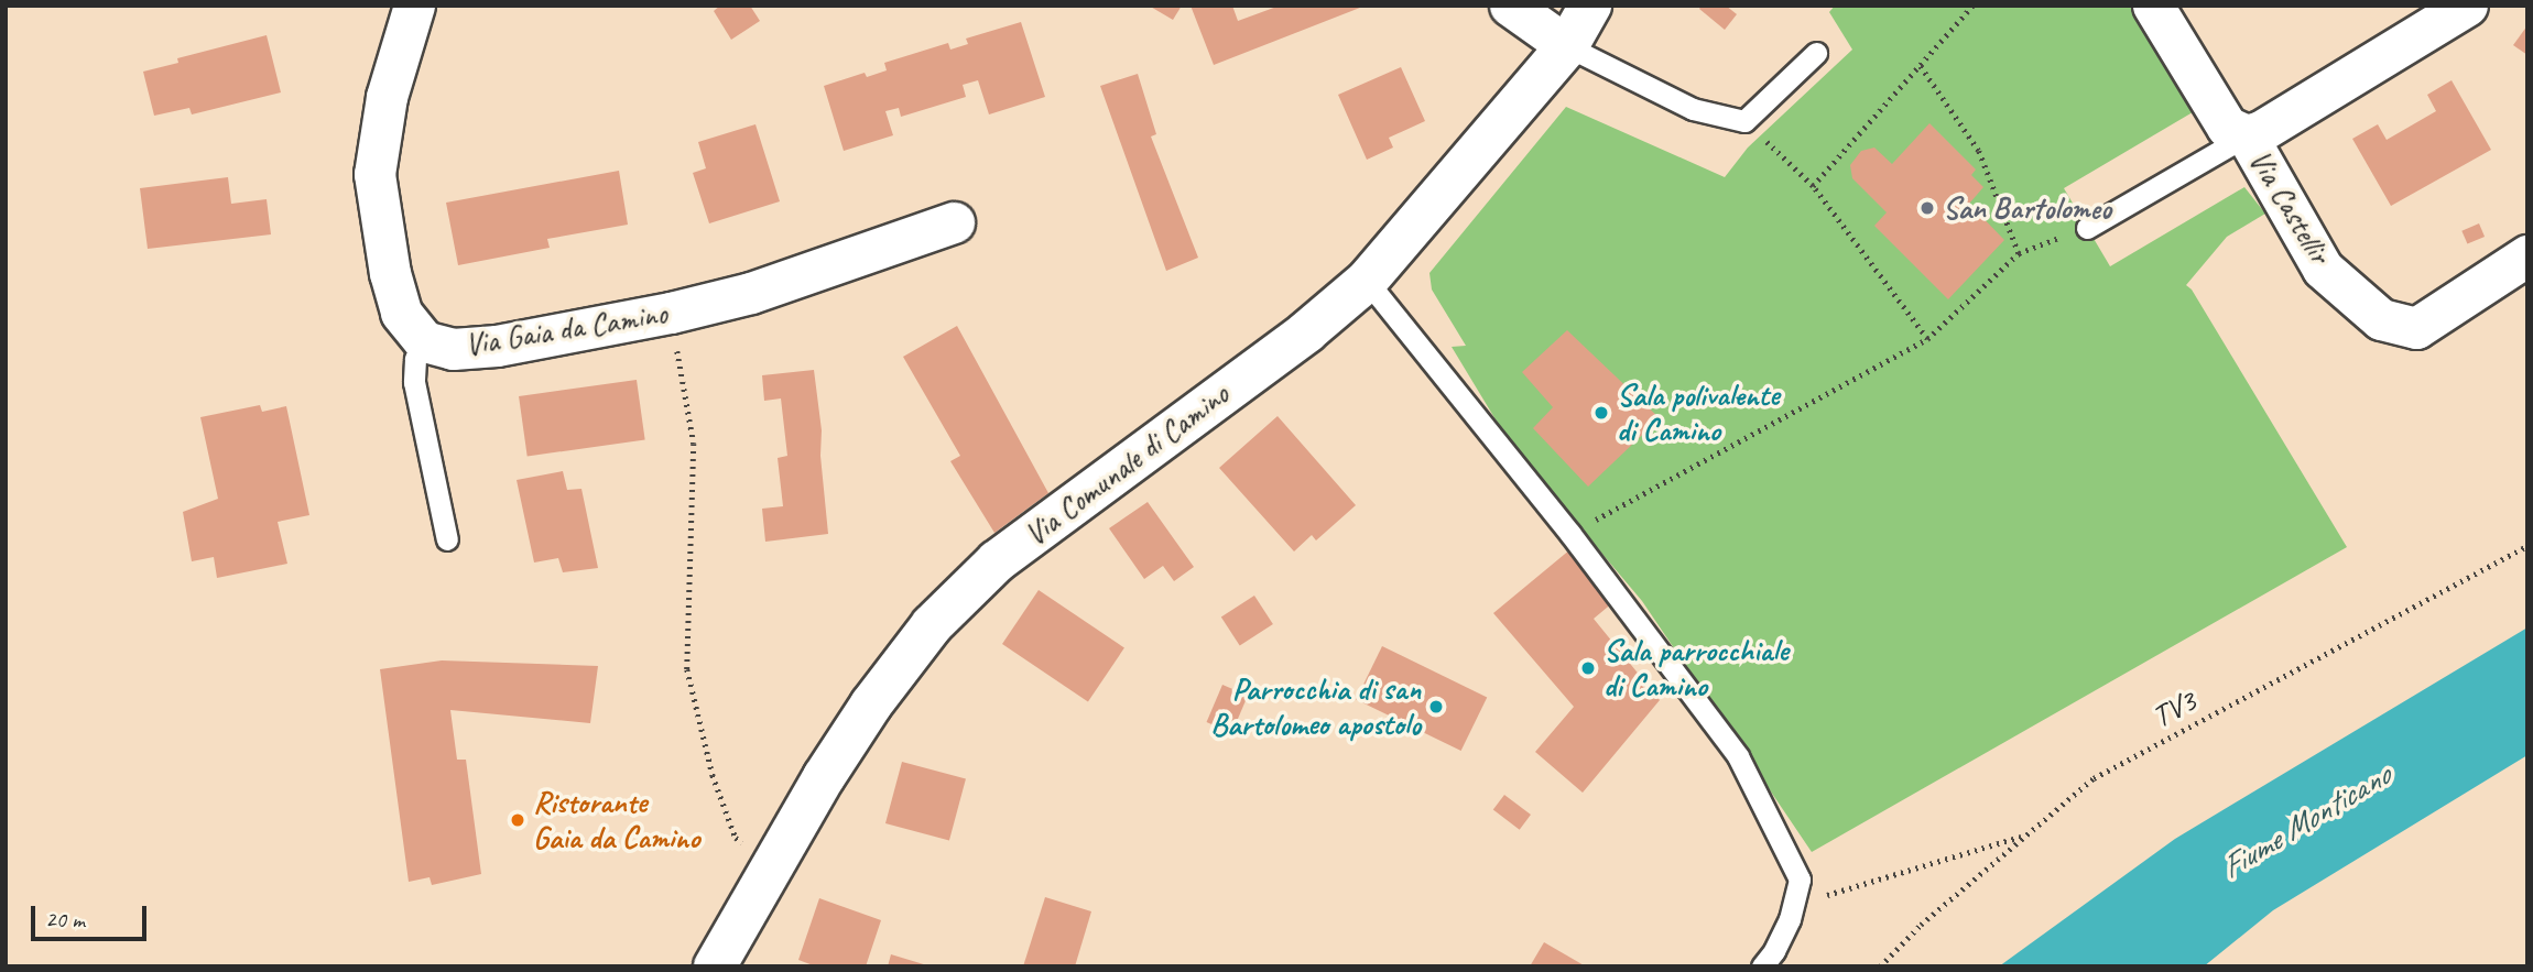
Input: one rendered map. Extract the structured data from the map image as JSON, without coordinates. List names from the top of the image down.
{
  "streets": {
    "street": ["Via Castellir", "Via Gaia da Camino", "Via Comunale di Camino"],
    "path": ["TV3"]
  },
  "water": ["Fiume Monticano"],
  "places": [
    "San Bartolomeo",
    "Sala polivalente di Camino",
    "Sala parrocchiale di Camino",
    "Parrocchia di san Bartolomeo apostolo",
    "Ristorante Gaia da Camino"
  ],
  "scale_bar": "20 m"
}
